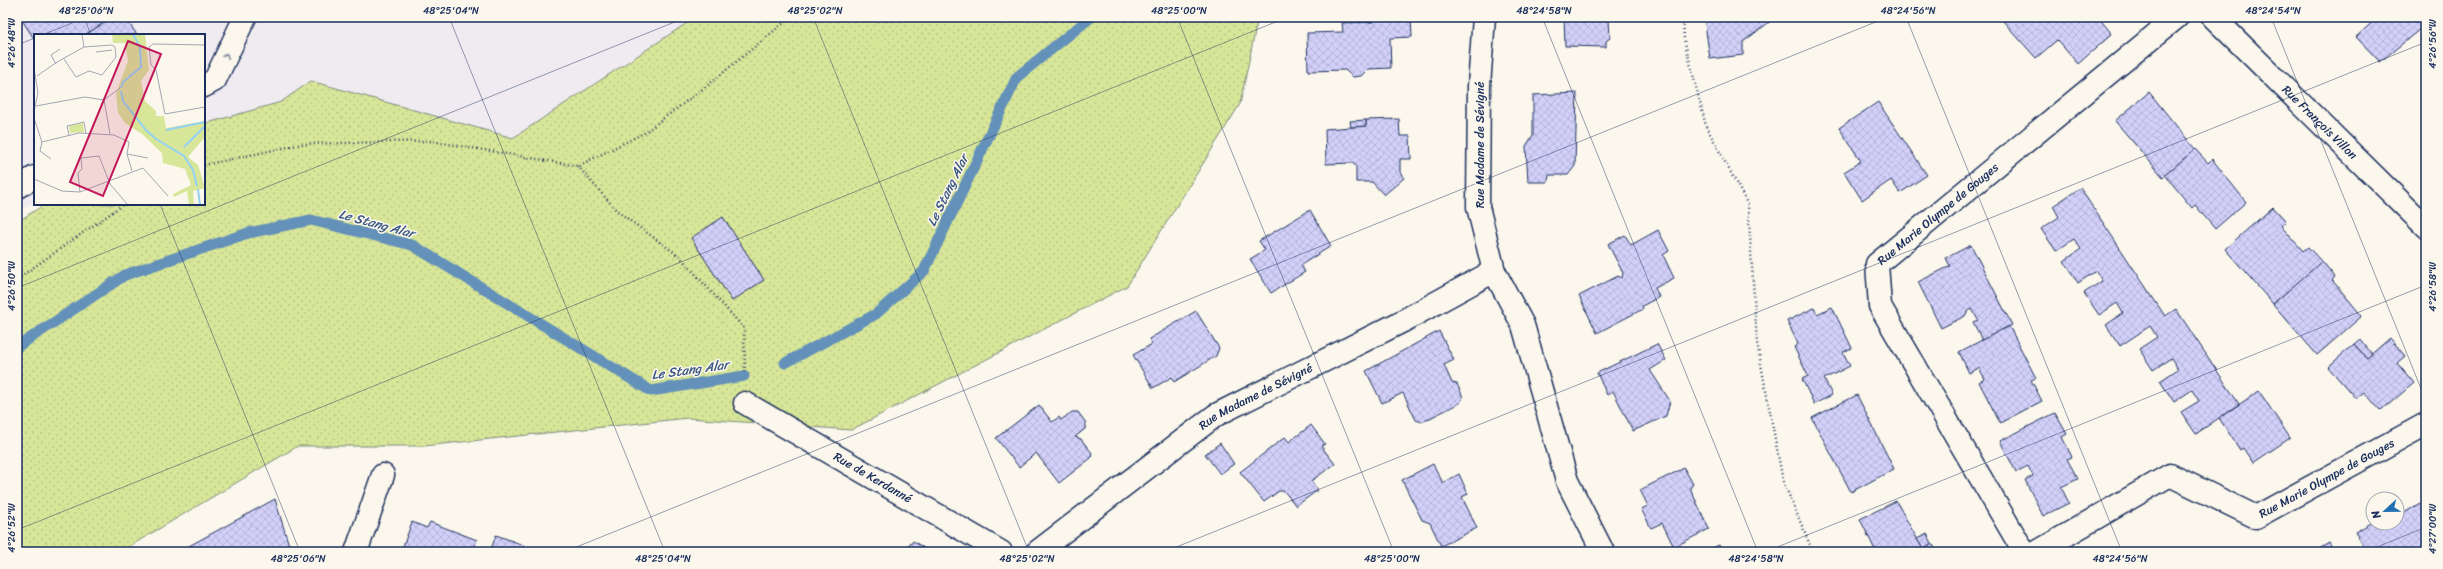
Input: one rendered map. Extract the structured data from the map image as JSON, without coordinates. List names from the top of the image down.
{
  "streets": {
    "street": [
      "Rue François Villon",
      "Rue Madame de Sévigné",
      "Rue Marie Olympe de Gouges",
      "Rue de Kerdanné"
    ]
  },
  "water": ["Le Stang Alar"],
  "north": "left",
  "coordinates": [
    "48°25'06\"N",
    "48°25'04\"N",
    "48°25'02\"N",
    "48°25'00\"N",
    "48°24'58\"N",
    "48°24'56\"N",
    "48°24'54\"N",
    "4°26'48\"W",
    "4°26'56\"W",
    "4°26'50\"W",
    "4°26'58\"W",
    "4°26'52\"W",
    "4°27'00\"W"
  ]
}
